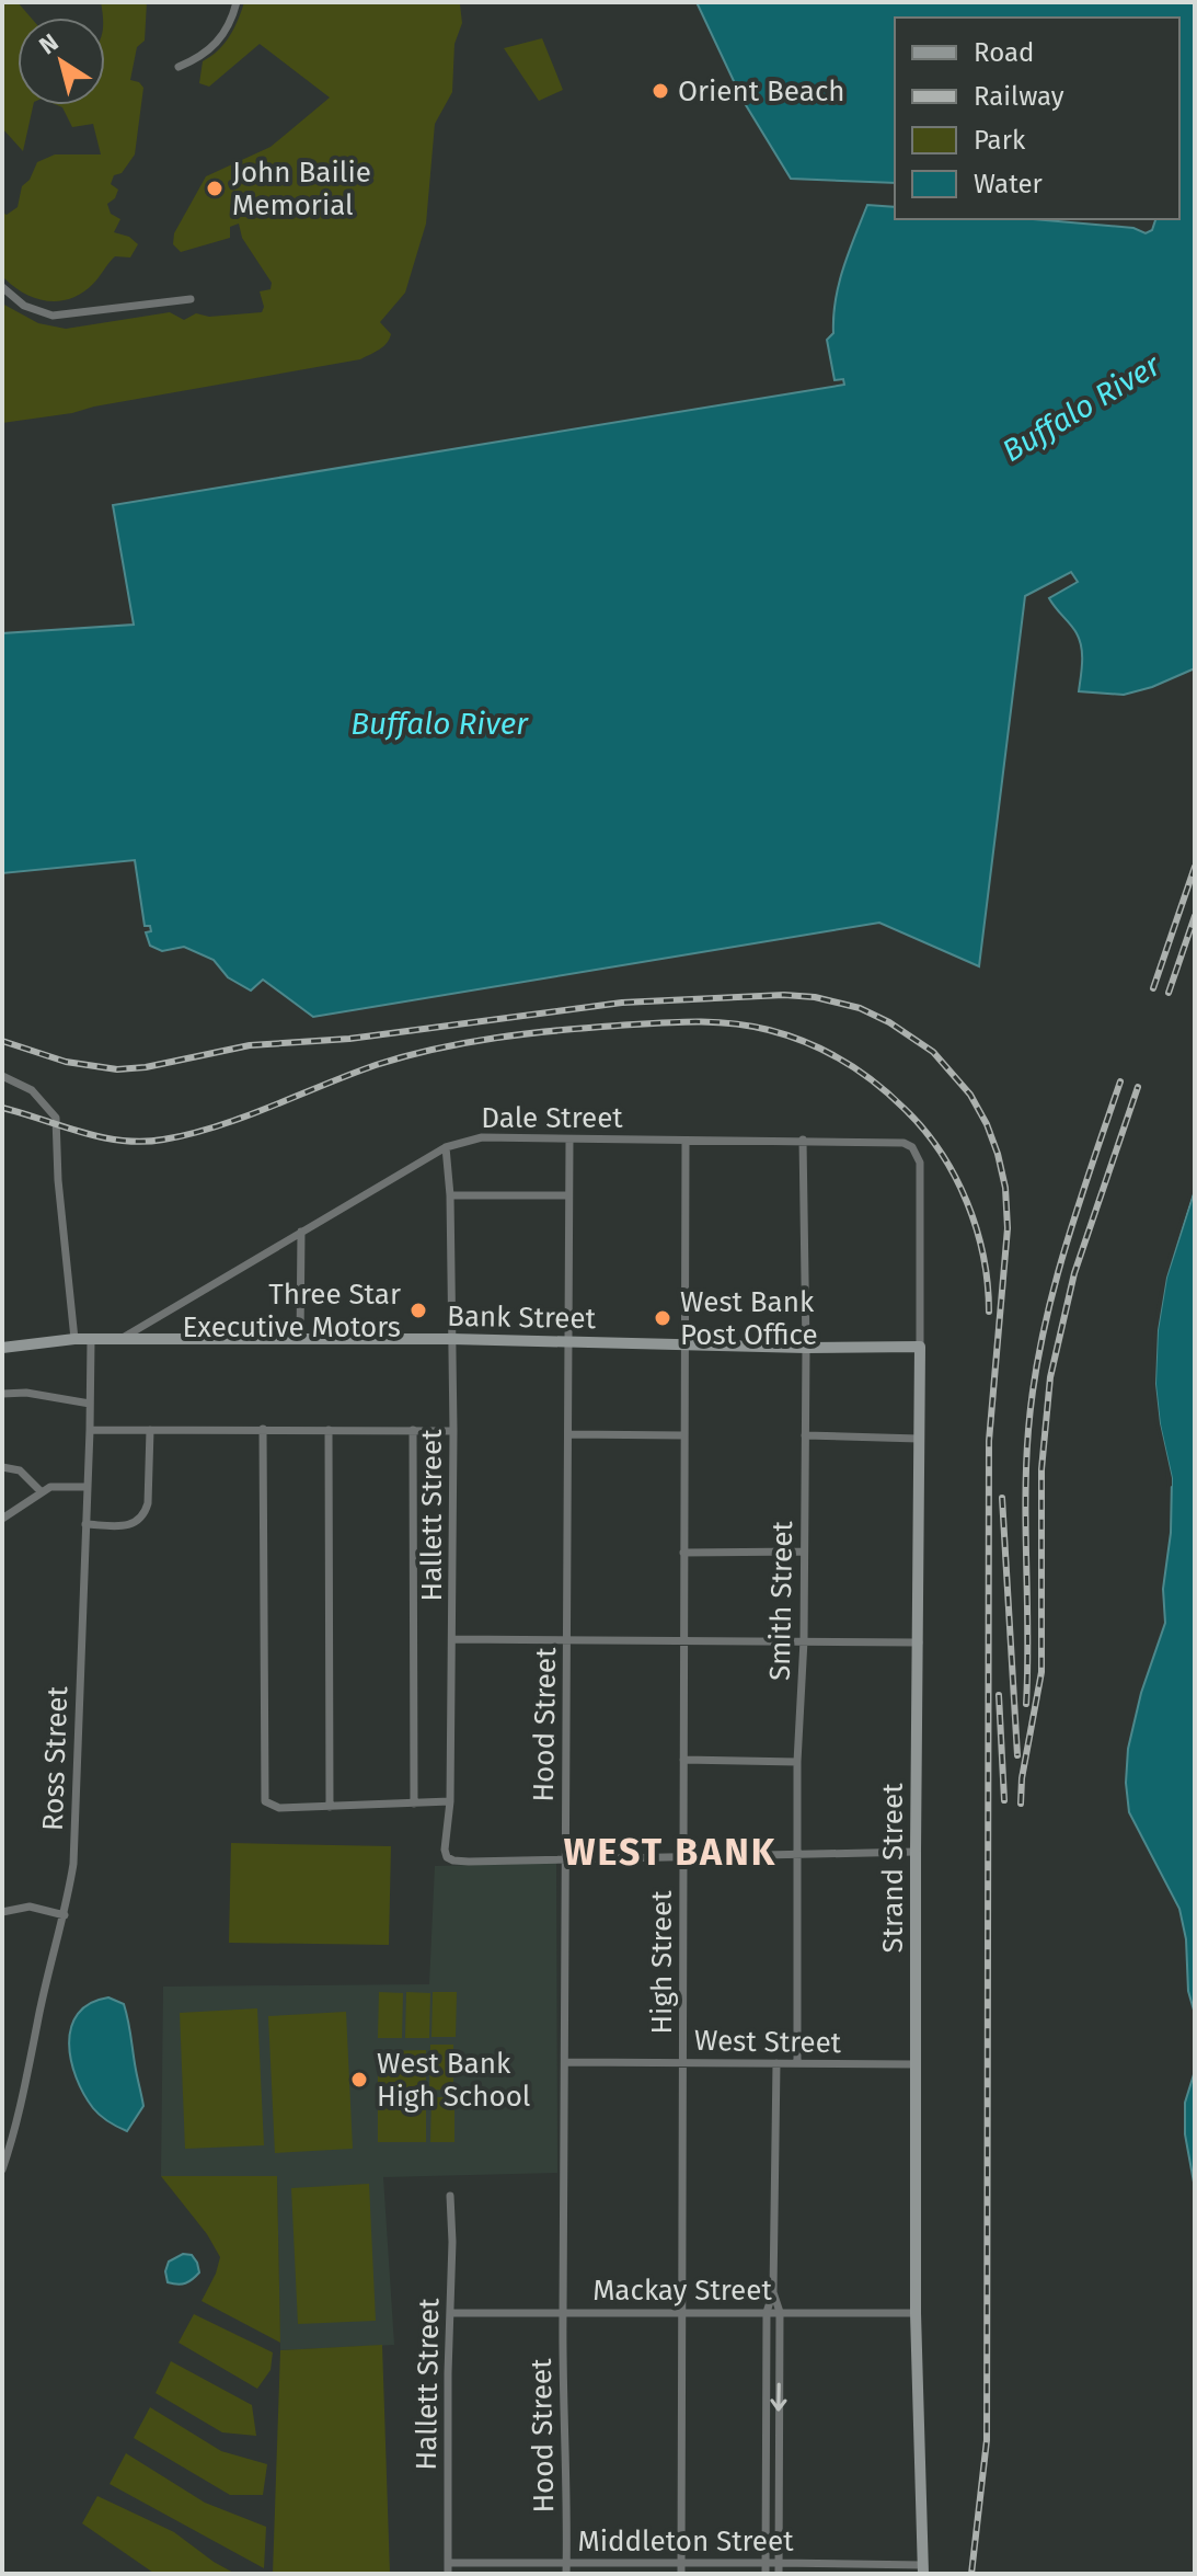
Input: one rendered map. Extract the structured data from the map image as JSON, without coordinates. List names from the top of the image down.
{
  "streets": {
    "street": [
      "Dale Street",
      "Bank Street",
      "Hallett Street",
      "Smith Street",
      "Hood Street",
      "Ross Street",
      "Strand Street",
      "High Street",
      "West Street",
      "Mackay Street",
      "Middleton Street"
    ]
  },
  "crossings": [
    ["Dale Street", "Bank Street"],
    ["Dale Street", "Hallett Street"],
    ["Dale Street", "Smith Street"],
    ["Dale Street", "Hood Street"],
    ["Dale Street", "Strand Street"],
    ["Dale Street", "High Street"],
    ["Bank Street", "Hallett Street"],
    ["Bank Street", "Smith Street"],
    ["Bank Street", "Hood Street"],
    ["Bank Street", "Ross Street"],
    ["Bank Street", "Strand Street"],
    ["Bank Street", "High Street"],
    ["Hallett Street", "Hood Street"],
    ["Hallett Street", "Mackay Street"],
    ["Hallett Street", "Middleton Street"],
    ["Smith Street", "West Street"],
    ["Hood Street", "West Street"],
    ["Hood Street", "Mackay Street"],
    ["Hood Street", "Middleton Street"],
    ["Strand Street", "West Street"],
    ["Strand Street", "Mackay Street"],
    ["Strand Street", "Middleton Street"],
    ["High Street", "West Street"],
    ["High Street", "Mackay Street"],
    ["High Street", "Middleton Street"]
  ],
  "districts": ["WEST BANK"],
  "water": ["Buffalo River"],
  "places": [
    "Orient Beach",
    "John Bailie Memorial",
    "Three Star Executive Motors",
    "West Bank Post Office",
    "West Bank High School"
  ],
  "legend": [
    "Road",
    "Railway",
    "Park",
    "Water"
  ],
  "north": "top left"
}
